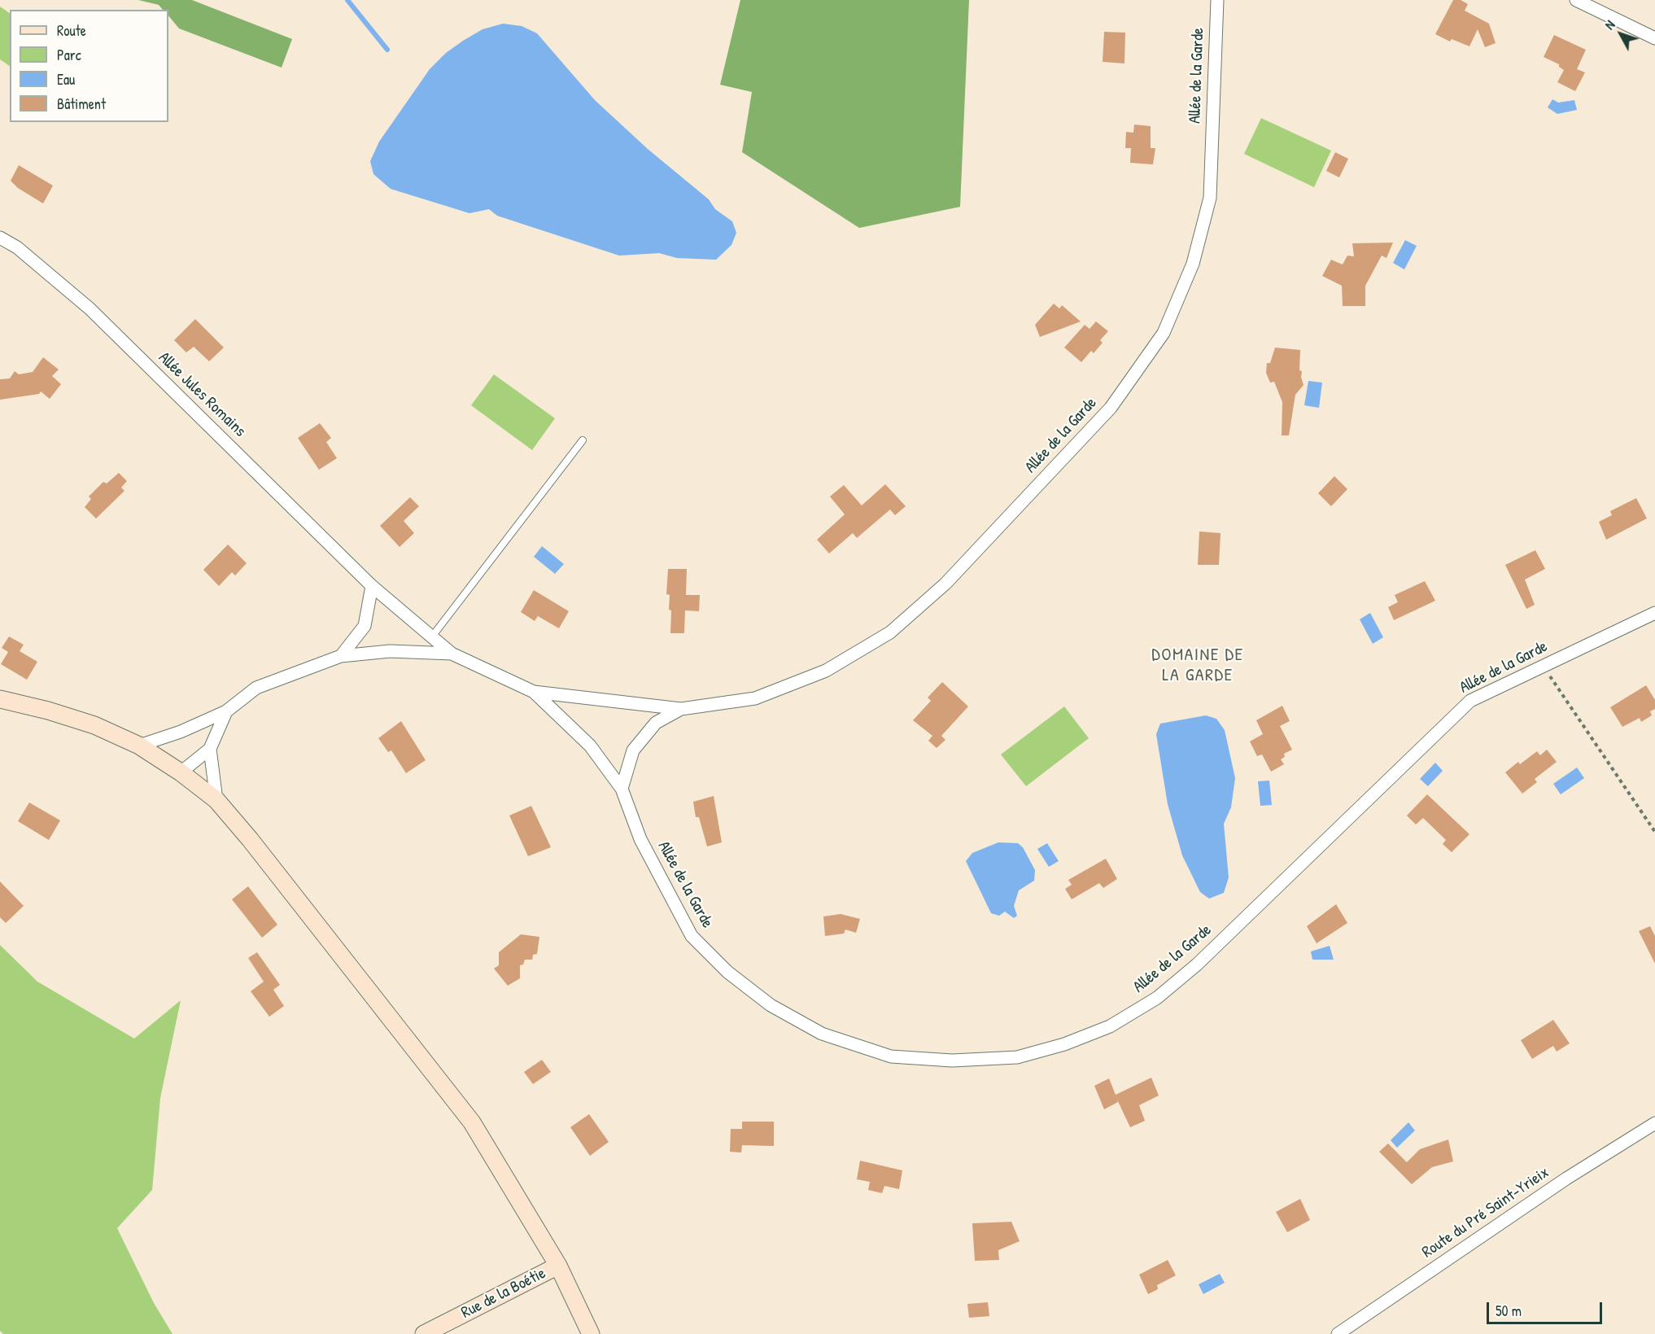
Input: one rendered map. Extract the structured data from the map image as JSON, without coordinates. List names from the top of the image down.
{
  "streets": {
    "main road": ["Rue de la Boétie"],
    "street": ["Allée de la Garde", "Allée Jules Romains", "Route du Pré Saint-Yrieix"]
  },
  "crossings": [
    ["Allée de la Garde", "Allée Jules Romains"]
  ],
  "districts": ["DOMAINE DE LA GARDE"],
  "legend": [
    "Route",
    "Parc",
    "Eau",
    "Bâtiment"
  ],
  "scale_bar": "50 m",
  "north": "top left"
}
